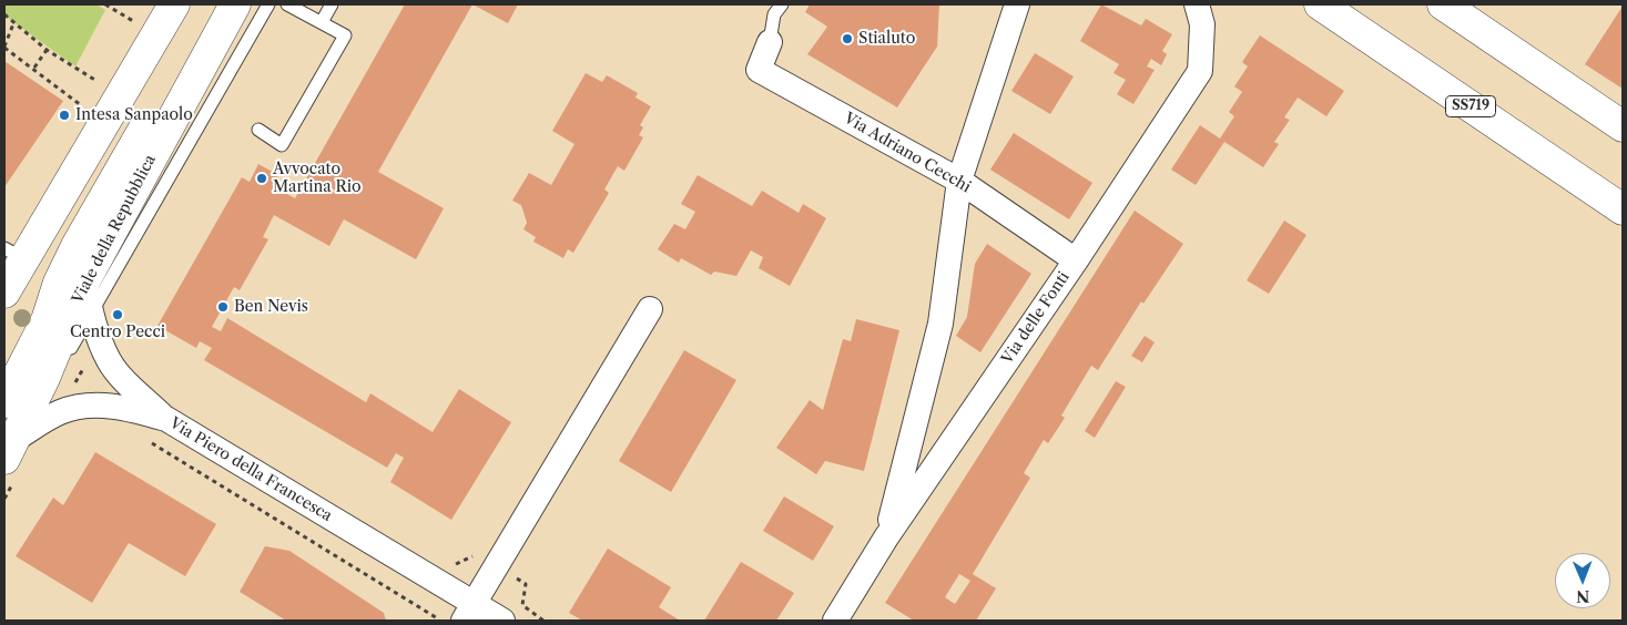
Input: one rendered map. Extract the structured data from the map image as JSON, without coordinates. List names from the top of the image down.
{
  "streets": {
    "main road": ["SS719", "Viale della Repubblica"],
    "street": ["Via Adriano Cecchi", "Via delle Fonti", "Via Piero della Francesca"]
  },
  "crossings": [
    ["Via Adriano Cecchi", "Via delle Fonti"],
    ["Viale della Repubblica", "Via Piero della Francesca"]
  ],
  "places": [
    "Stialuto",
    "Intesa Sanpaolo",
    "Avvocato Martina Rio",
    "Ben Nevis",
    "Centro Pecci"
  ],
  "north": "bottom"
}
